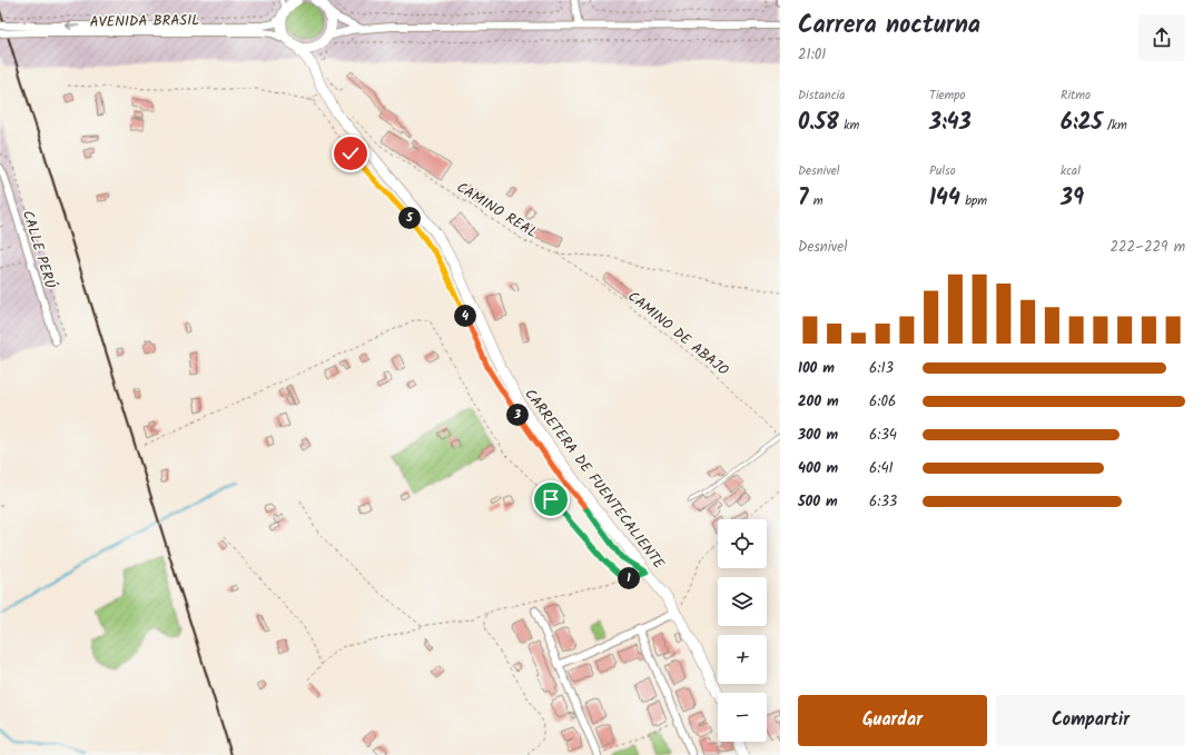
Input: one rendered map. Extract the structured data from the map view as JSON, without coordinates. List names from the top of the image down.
{
  "streets": {
    "main road": ["CARRETERA DE FUENTECALIENTE"],
    "street": ["AVENIDA BRASIL", "CALLE PERÚ"],
    "path": ["CAMINO REAL", "CAMINO DE ABAJO"]
  },
  "crossings": [
    ["AVENIDA BRASIL", "CARRETERA DE FUENTECALIENTE"],
    ["CAMINO REAL", "CAMINO DE ABAJO"]
  ],
  "page": {
    "heading": ["Carrera nocturna", "21:01"],
    "stats": [
      ["Distancia", "0.58 km"],
      ["Tiempo", "3:43"],
      ["Ritmo", "6:25 /km"],
      ["Desnivel", "7 m"],
      ["Pulso", "144 bpm"],
      ["kcal", "39"]
    ],
    "pins": [
      "5",
      "4",
      "3",
      "1"
    ],
    "chart": ["Desnivel", "222–229 m"],
    "list": [
      {
        "name": "100 m",
        "note": "6:13"
      },
      {
        "name": "200 m",
        "note": "6:06"
      },
      {
        "name": "300 m",
        "note": "6:34"
      },
      {
        "name": "400 m",
        "note": "6:41"
      },
      {
        "name": "500 m",
        "note": "6:33"
      }
    ],
    "map_buttons": ["+", "−"],
    "buttons": ["Guardar", "Compartir"]
  }
}
